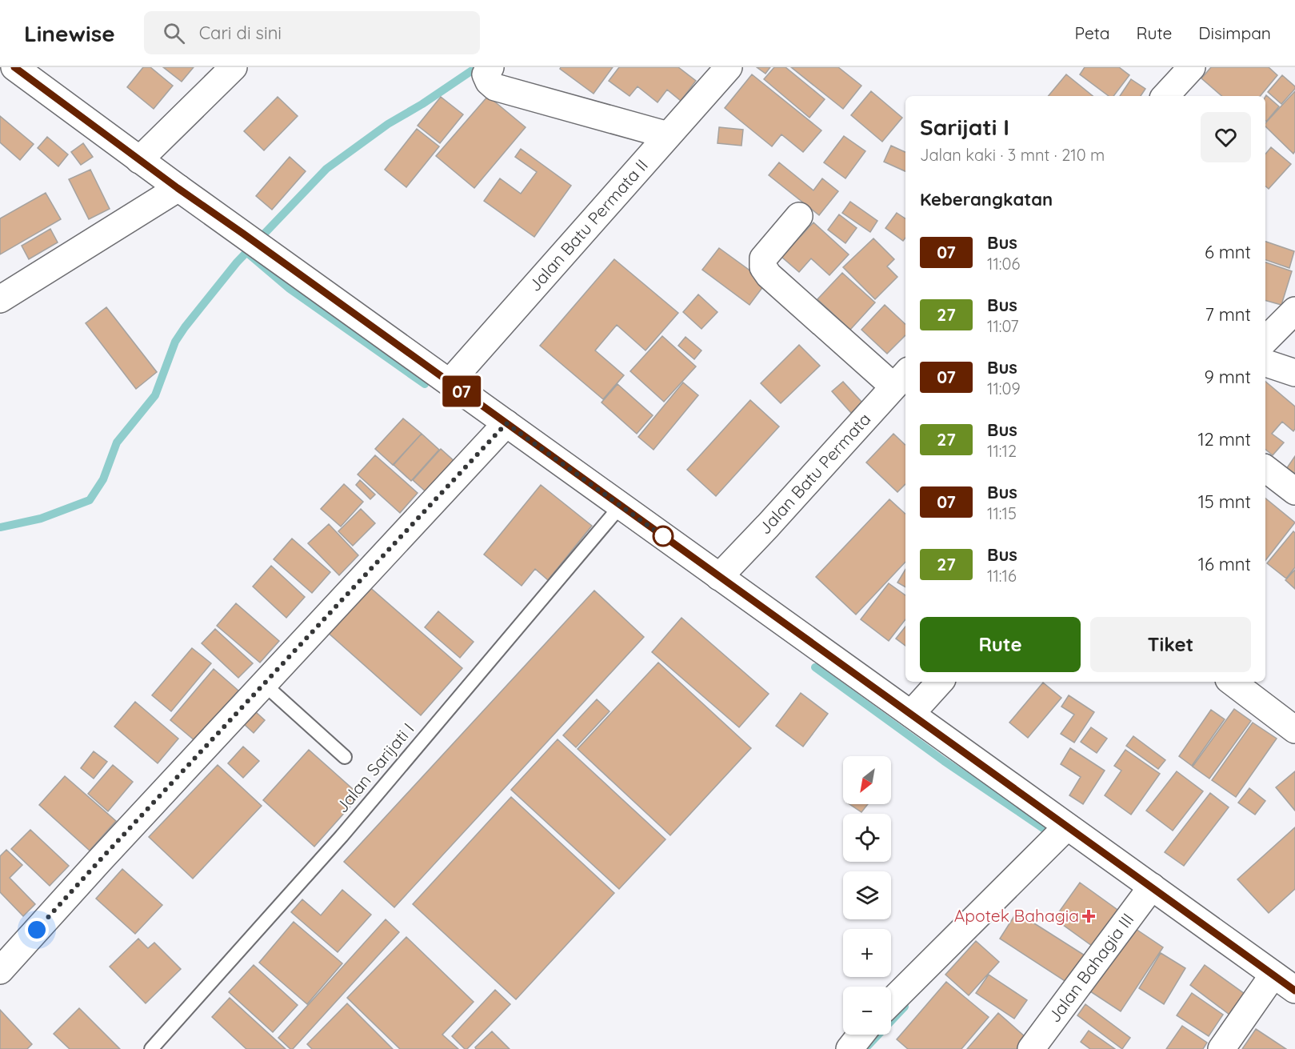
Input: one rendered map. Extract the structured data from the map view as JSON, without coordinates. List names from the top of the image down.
{
  "streets": {
    "street": ["Jalan Batu Permata II", "Jalan Batu Permata", "Jalan Bahagia III"],
    "lane": ["Jalan Sarijati I"]
  },
  "places": {
    "health": ["Apotek Bahagia"]
  },
  "lines": ["bus line 07"],
  "north": "bottom left",
  "page": {
    "header": "Linewise",
    "search": "Cari di sini",
    "nav": ["Peta", "Rute", "Disimpan"],
    "on_map": "07",
    "heading": [
      ["Sarijati I", "Jalan kaki · 3 mnt · 210 m"],
      "Keberangkatan"
    ],
    "list": [
      {
        "mark": "07",
        "name": "Bus",
        "note": "11:06",
        "value": "6 mnt"
      },
      {
        "mark": "27",
        "name": "Bus",
        "note": "11:07",
        "value": "7 mnt"
      },
      {
        "mark": "07",
        "name": "Bus",
        "note": "11:09",
        "value": "9 mnt"
      },
      {
        "mark": "27",
        "name": "Bus",
        "note": "11:12",
        "value": "12 mnt"
      },
      {
        "mark": "07",
        "name": "Bus",
        "note": "11:15",
        "value": "15 mnt"
      },
      {
        "mark": "27",
        "name": "Bus",
        "note": "11:16",
        "value": "16 mnt"
      }
    ],
    "buttons": ["Rute", "Tiket"],
    "map_buttons": ["+", "−"]
  }
}
